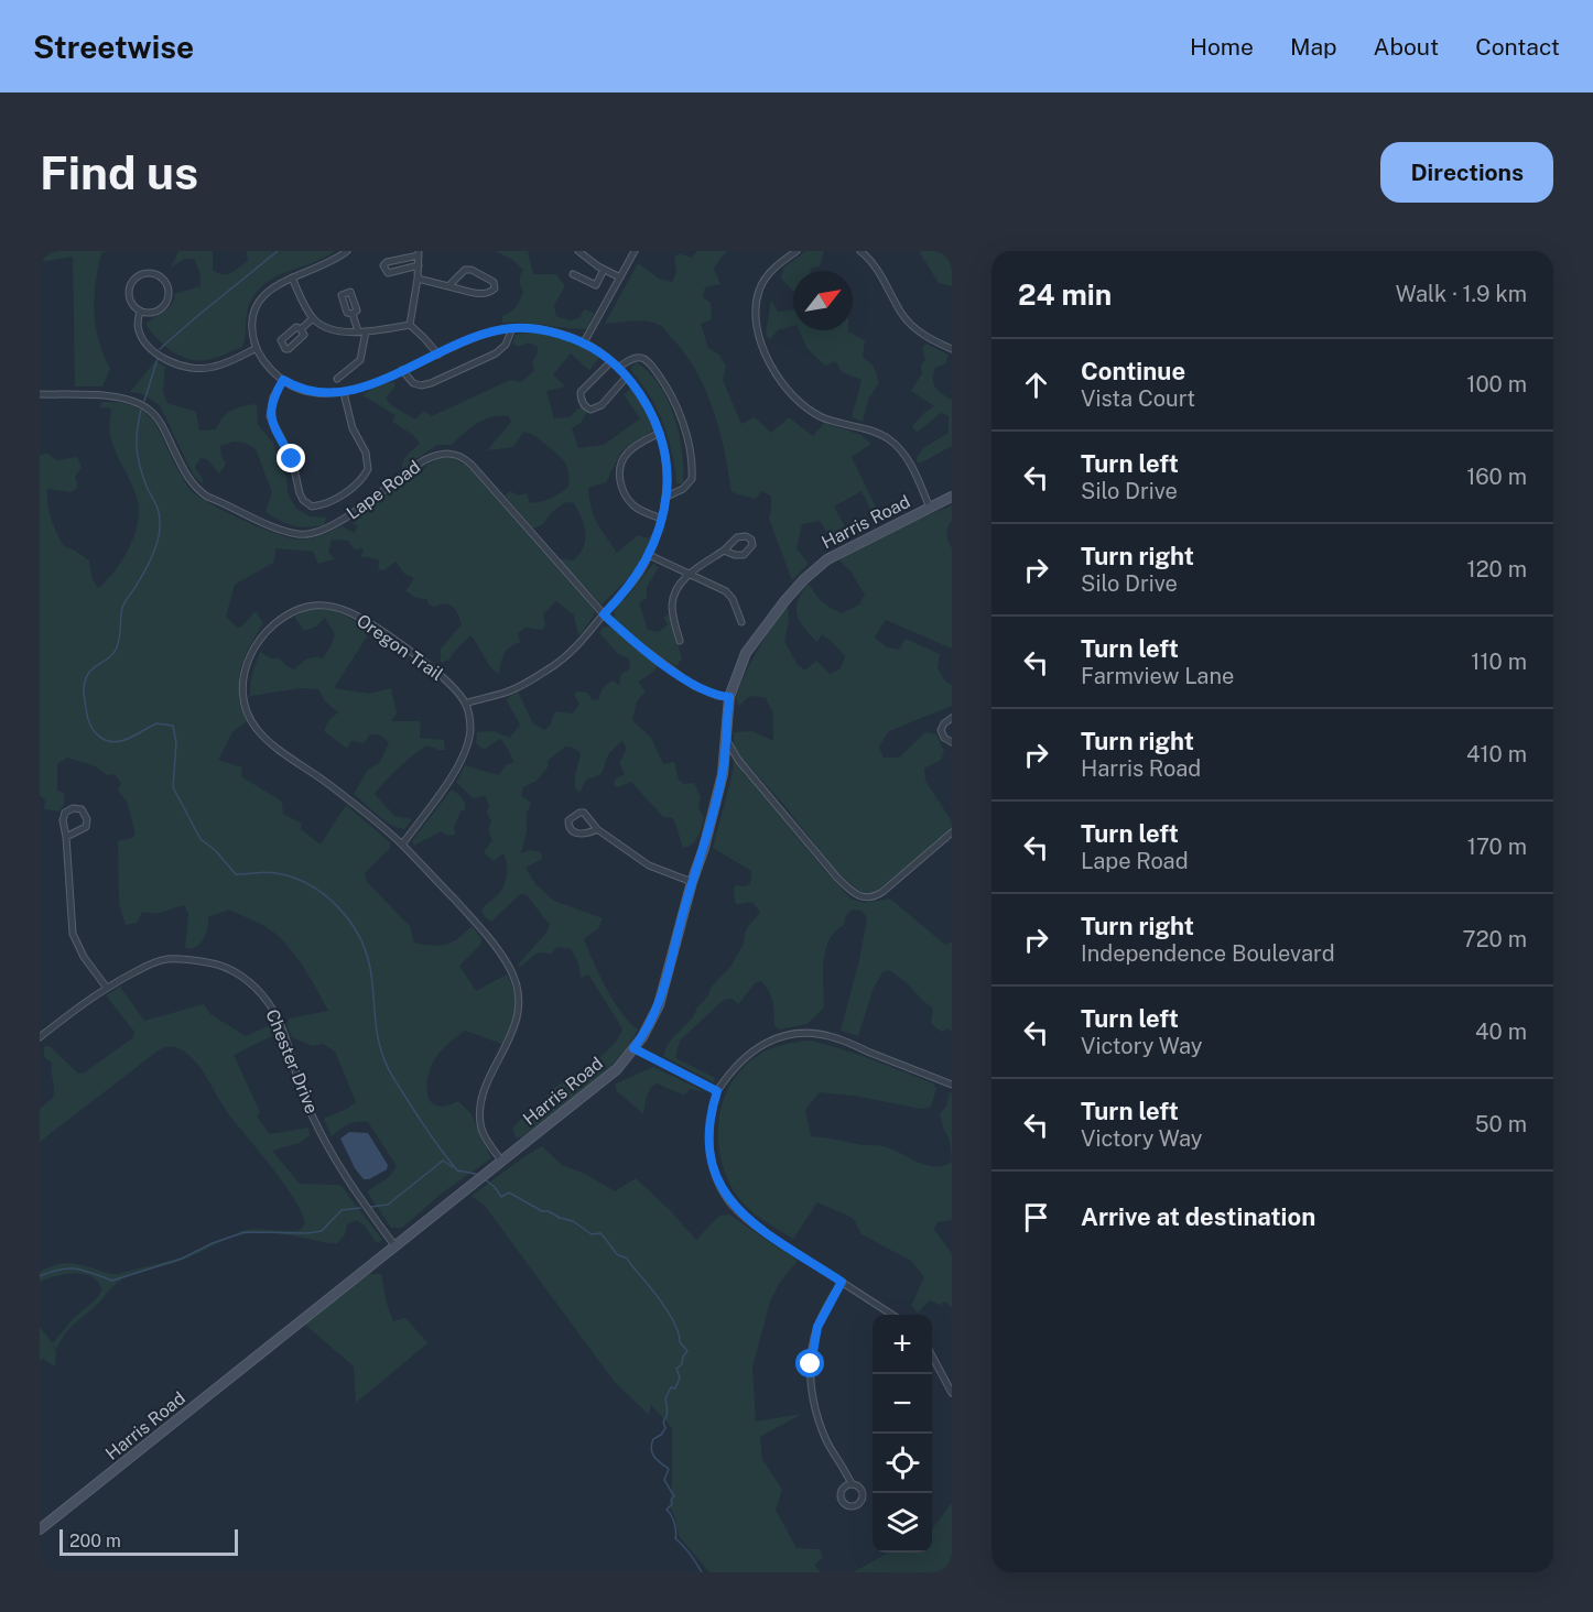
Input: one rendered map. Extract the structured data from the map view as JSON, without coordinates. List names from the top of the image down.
{
  "streets": {
    "street": [
      "Lape Road",
      "Harris Road",
      "Oregon Trail",
      "Chester Drive"
    ]
  },
  "crossings": [
    ["Lape Road", "Harris Road"],
    ["Harris Road", "Oregon Trail"],
    ["Harris Road", "Chester Drive"]
  ],
  "scale_bar": "200 m",
  "north": "top right",
  "page": {
    "header": "Streetwise",
    "nav": [
      "Home",
      "Map",
      "About",
      "Contact"
    ],
    "buttons": "Directions",
    "title": "Find us",
    "heading": ["24 min", "Walk · 1.9 km"],
    "list": [
      ["Continue", "Vista Court", "100 m"],
      ["Turn left", "Silo Drive", "160 m"],
      ["Turn right", "Silo Drive", "120 m"],
      ["Turn left", "Farmview Lane", "110 m"],
      ["Turn right", "Harris Road", "410 m"],
      ["Turn left", "Lape Road", "170 m"],
      ["Turn right", "Independence Boulevard", "720 m"],
      ["Turn left", "Victory Way", "40 m"],
      ["Turn left", "Victory Way", "50 m"],
      "Arrive at destination"
    ],
    "map_buttons": ["+", "−"],
    "scale": "200 m"
  }
}
